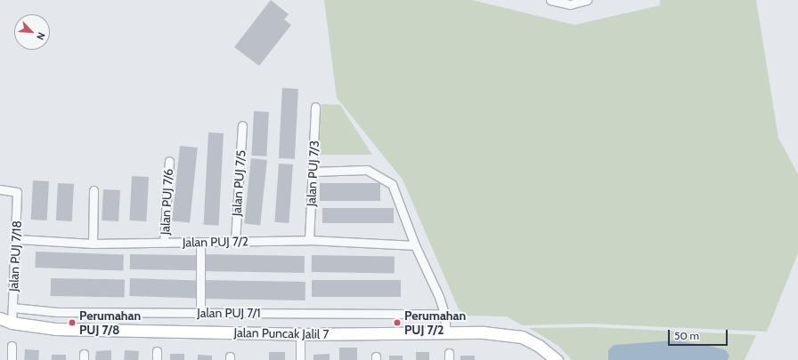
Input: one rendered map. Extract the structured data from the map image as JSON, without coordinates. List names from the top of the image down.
{
  "streets": {
    "street": [
      "Jalan PUJ 7/3",
      "Jalan PUJ 7/5",
      "Jalan PUJ 7/6",
      "Jalan PUJ 7/2",
      "Jalan PUJ 7/18",
      "Jalan PUJ 7/1",
      "Jalan Puncak Jalil 7"
    ]
  },
  "crossings": [
    ["Jalan PUJ 7/3", "Jalan PUJ 7/2"],
    ["Jalan PUJ 7/5", "Jalan PUJ 7/2"],
    ["Jalan PUJ 7/6", "Jalan PUJ 7/2"],
    ["Jalan PUJ 7/2", "Jalan PUJ 7/18"],
    ["Jalan PUJ 7/18", "Jalan PUJ 7/1"],
    ["Jalan PUJ 7/18", "Jalan Puncak Jalil 7"]
  ],
  "places": ["Perumahan PUJ 7/8", "Perumahan PUJ 7/2"],
  "scale_bar": "50 m",
  "north": "bottom right"
}
